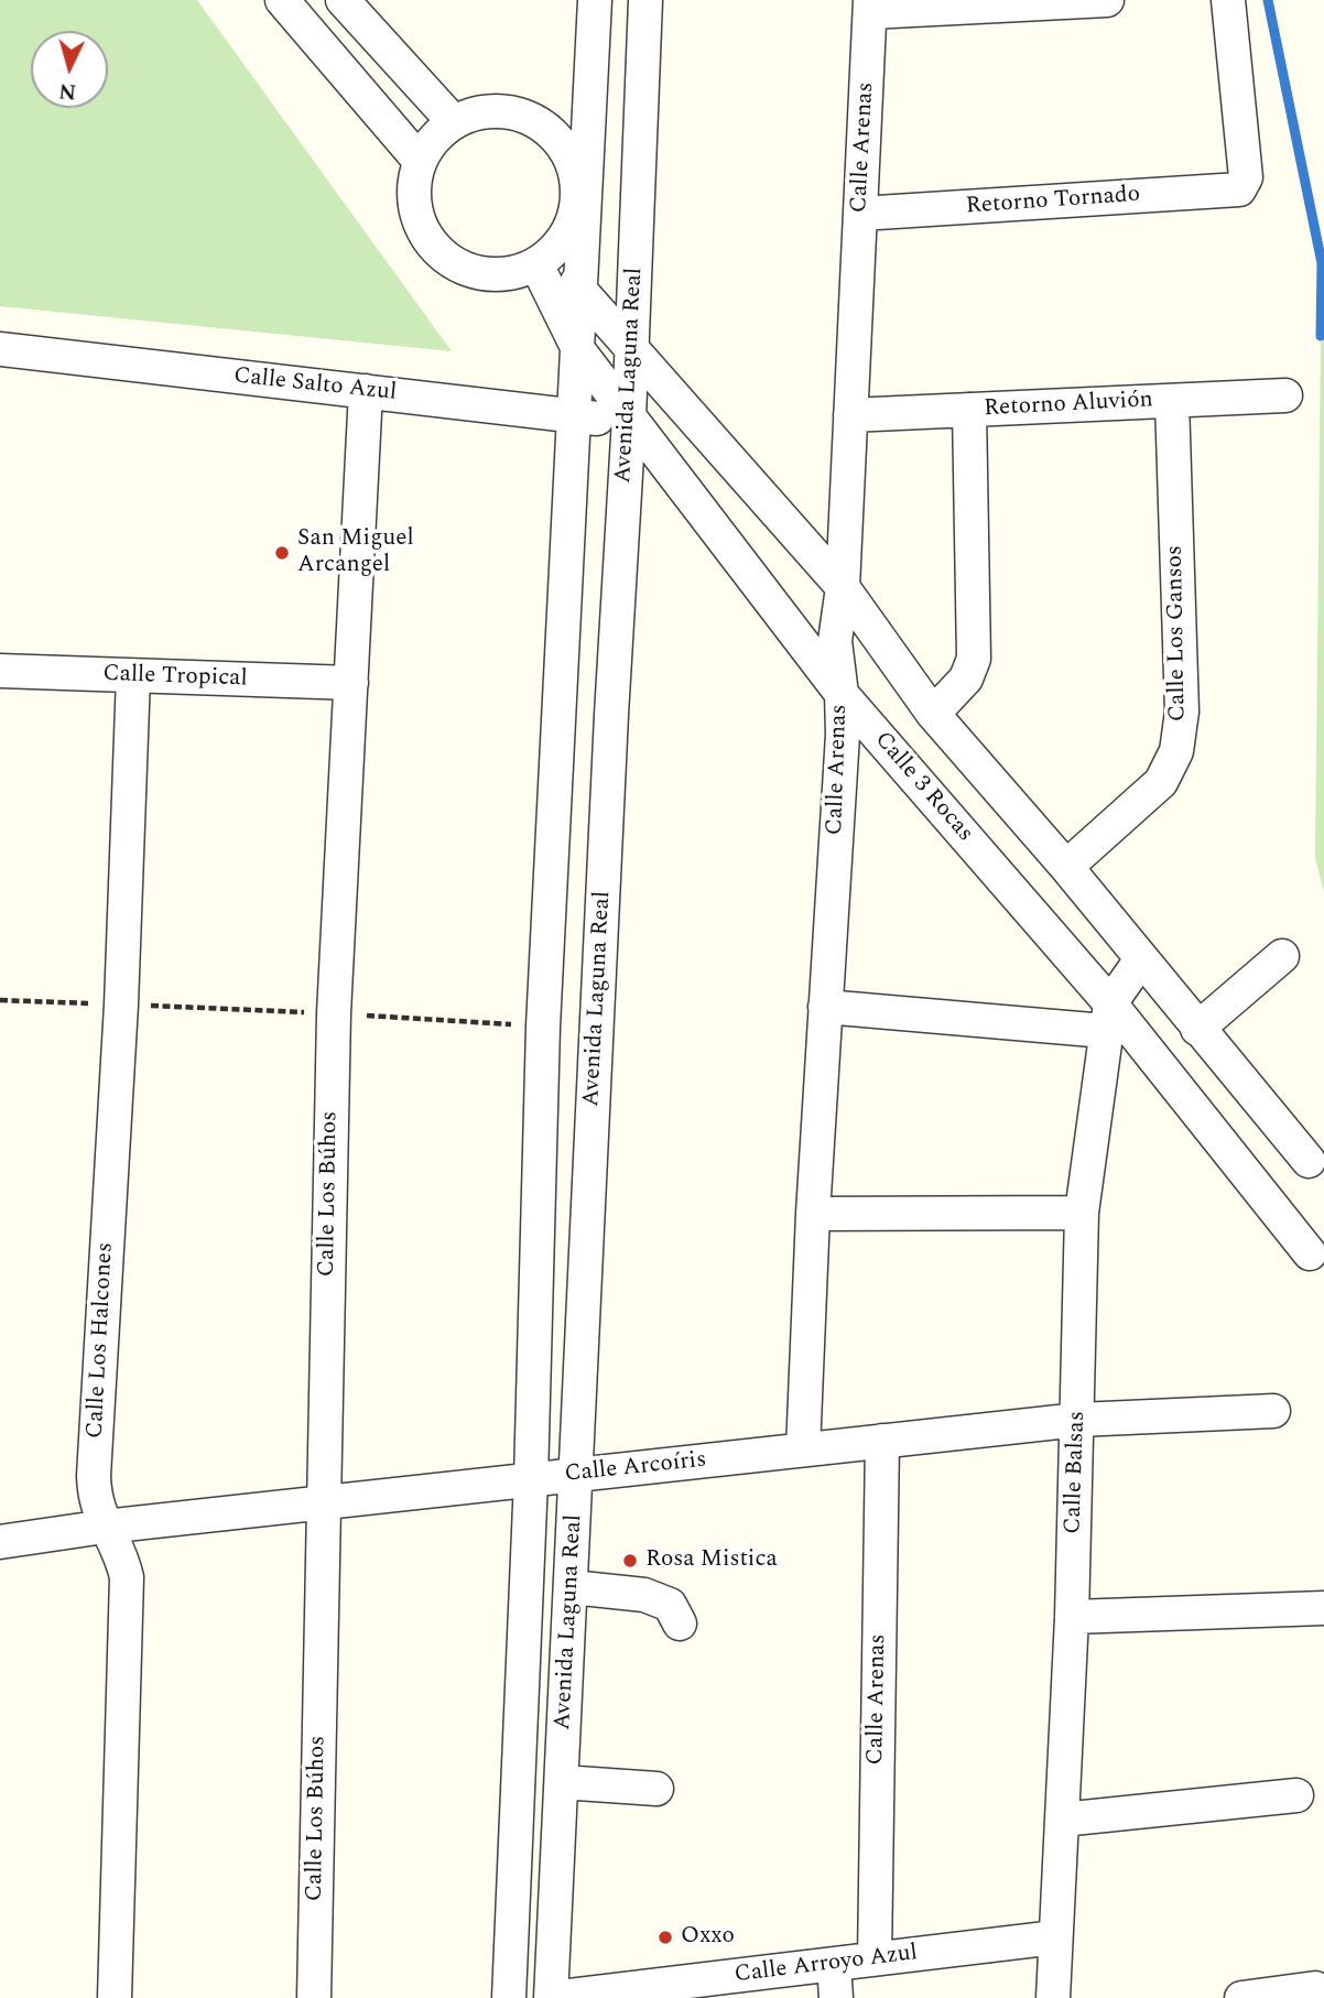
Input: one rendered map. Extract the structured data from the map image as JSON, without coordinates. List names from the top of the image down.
{
  "streets": {
    "street": [
      "Calle Arenas",
      "Retorno Tornado",
      "Avenida Laguna Real",
      "Calle Salto Azul",
      "Retorno Aluvión",
      "Calle Los Gansos",
      "Calle Tropical",
      "Calle 3 Rocas",
      "Calle Los Búhos",
      "Calle Los Halcones",
      "Calle Arcoíris",
      "Calle Balsas",
      "Calle Arroyo Azul"
    ]
  },
  "crossings": [
    ["Calle Arenas", "Retorno Tornado"],
    ["Calle Arenas", "Retorno Aluvión"],
    ["Calle Arenas", "Calle 3 Rocas"],
    ["Calle Arenas", "Calle Arcoíris"],
    ["Calle Arenas", "Calle Arroyo Azul"],
    ["Avenida Laguna Real", "Calle Salto Azul"],
    ["Avenida Laguna Real", "Calle 3 Rocas"],
    ["Avenida Laguna Real", "Calle Arcoíris"],
    ["Avenida Laguna Real", "Calle Arroyo Azul"],
    ["Calle Salto Azul", "Calle 3 Rocas"],
    ["Calle Salto Azul", "Calle Los Búhos"],
    ["Retorno Aluvión", "Calle Los Gansos"],
    ["Calle Tropical", "Calle Los Búhos"],
    ["Calle Tropical", "Calle Los Halcones"],
    ["Calle 3 Rocas", "Calle Balsas"],
    ["Calle Los Búhos", "Calle Arcoíris"],
    ["Calle Los Halcones", "Calle Arcoíris"],
    ["Calle Arcoíris", "Calle Balsas"],
    ["Calle Balsas", "Calle Arroyo Azul"]
  ],
  "places": ["San Miguel Arcangel", "Rosa Mistica", "Oxxo"],
  "north": "bottom"
}
